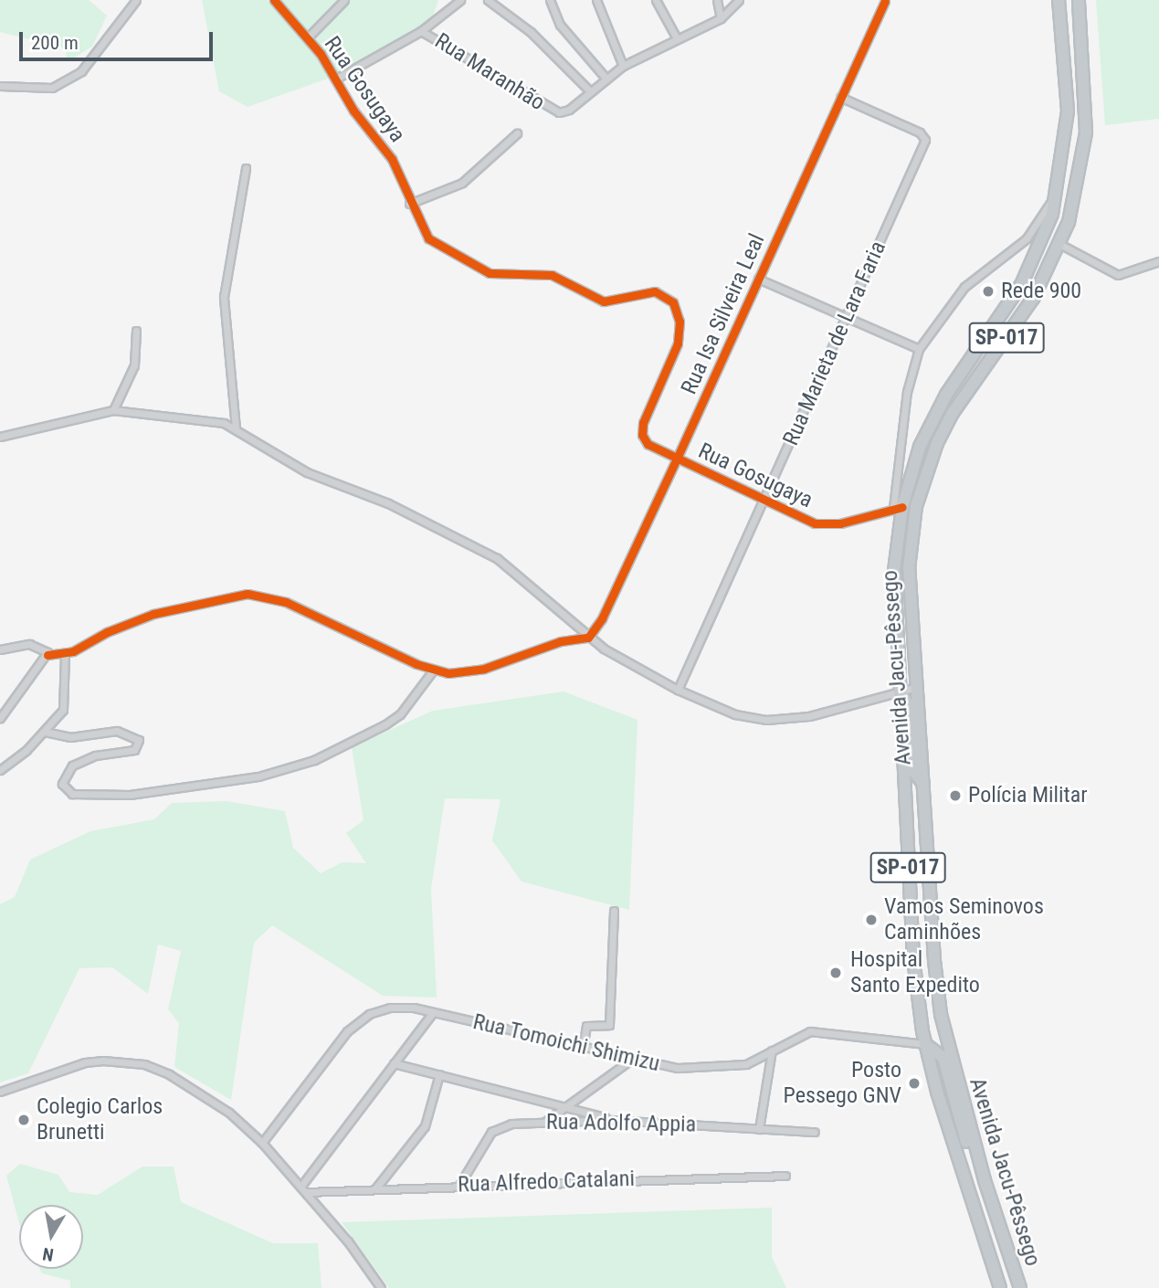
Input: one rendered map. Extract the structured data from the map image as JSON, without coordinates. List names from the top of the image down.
{
  "streets": {
    "highway": ["SP-017", "Avenida Jacu-Pêssego"],
    "street": [
      "Rua Maranhão",
      "Rua Gosugaya",
      "Rua Isa Silveira Leal",
      "Rua Marieta de Lara Faria",
      "Rua Tomoichi Shimizu",
      "Rua Adolfo Appia",
      "Rua Alfredo Catalani"
    ]
  },
  "crossings": [
    ["Rua Gosugaya", "Rua Isa Silveira Leal"],
    ["Rua Gosugaya", "Rua Marieta de Lara Faria"],
    ["Rua Gosugaya", "Avenida Jacu-Pêssego"],
    ["Rua Isa Silveira Leal", "Rua Marieta de Lara Faria"],
    ["Avenida Jacu-Pêssego", "Rua Tomoichi Shimizu"],
    ["Rua Adolfo Appia", "Rua Alfredo Catalani"]
  ],
  "places": [
    "Rede 900",
    "Polícia Militar",
    "Vamos Seminovos Caminhões",
    "Hospital Santo Expedito",
    "Posto Pessego GNV",
    "Colegio Carlos Brunetti"
  ],
  "scale_bar": "200 m",
  "north": "bottom"
}
